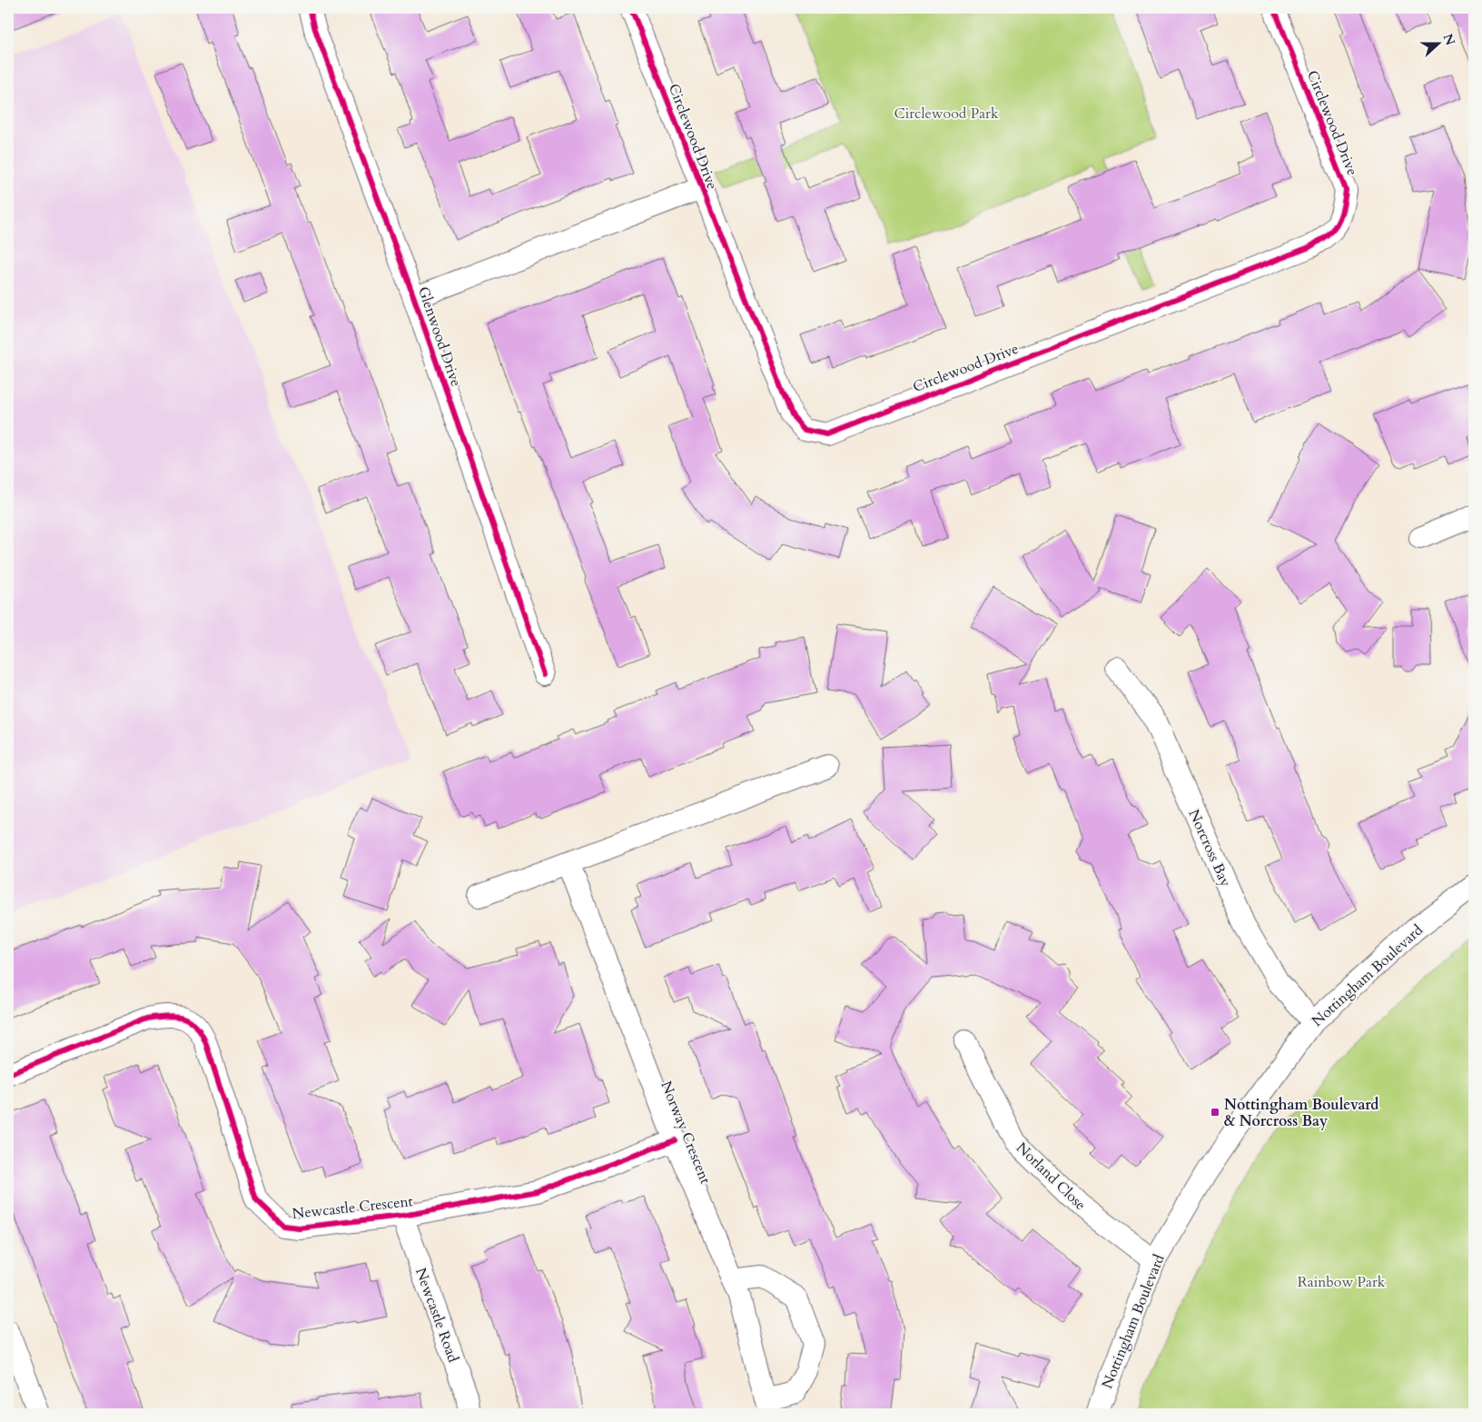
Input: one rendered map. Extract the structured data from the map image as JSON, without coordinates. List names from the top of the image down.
{
  "streets": {
    "street": [
      "Circlewood Drive",
      "Glenwood Drive",
      "Norcross Bay",
      "Nottingham Boulevard",
      "Norway Crescent",
      "Norland Close",
      "Newcastle Crescent",
      "Newcastle Road"
    ]
  },
  "crossings": [
    ["Circlewood Drive", "Glenwood Drive"],
    ["Norcross Bay", "Nottingham Boulevard"],
    ["Nottingham Boulevard", "Norland Close"],
    ["Norway Crescent", "Newcastle Crescent"],
    ["Newcastle Crescent", "Newcastle Road"]
  ],
  "parks": ["Circlewood Park", "Rainbow Park"],
  "places": {
    "transit": ["Nottingham Boulevard & Norcross Bay"]
  },
  "north": "right"
}
